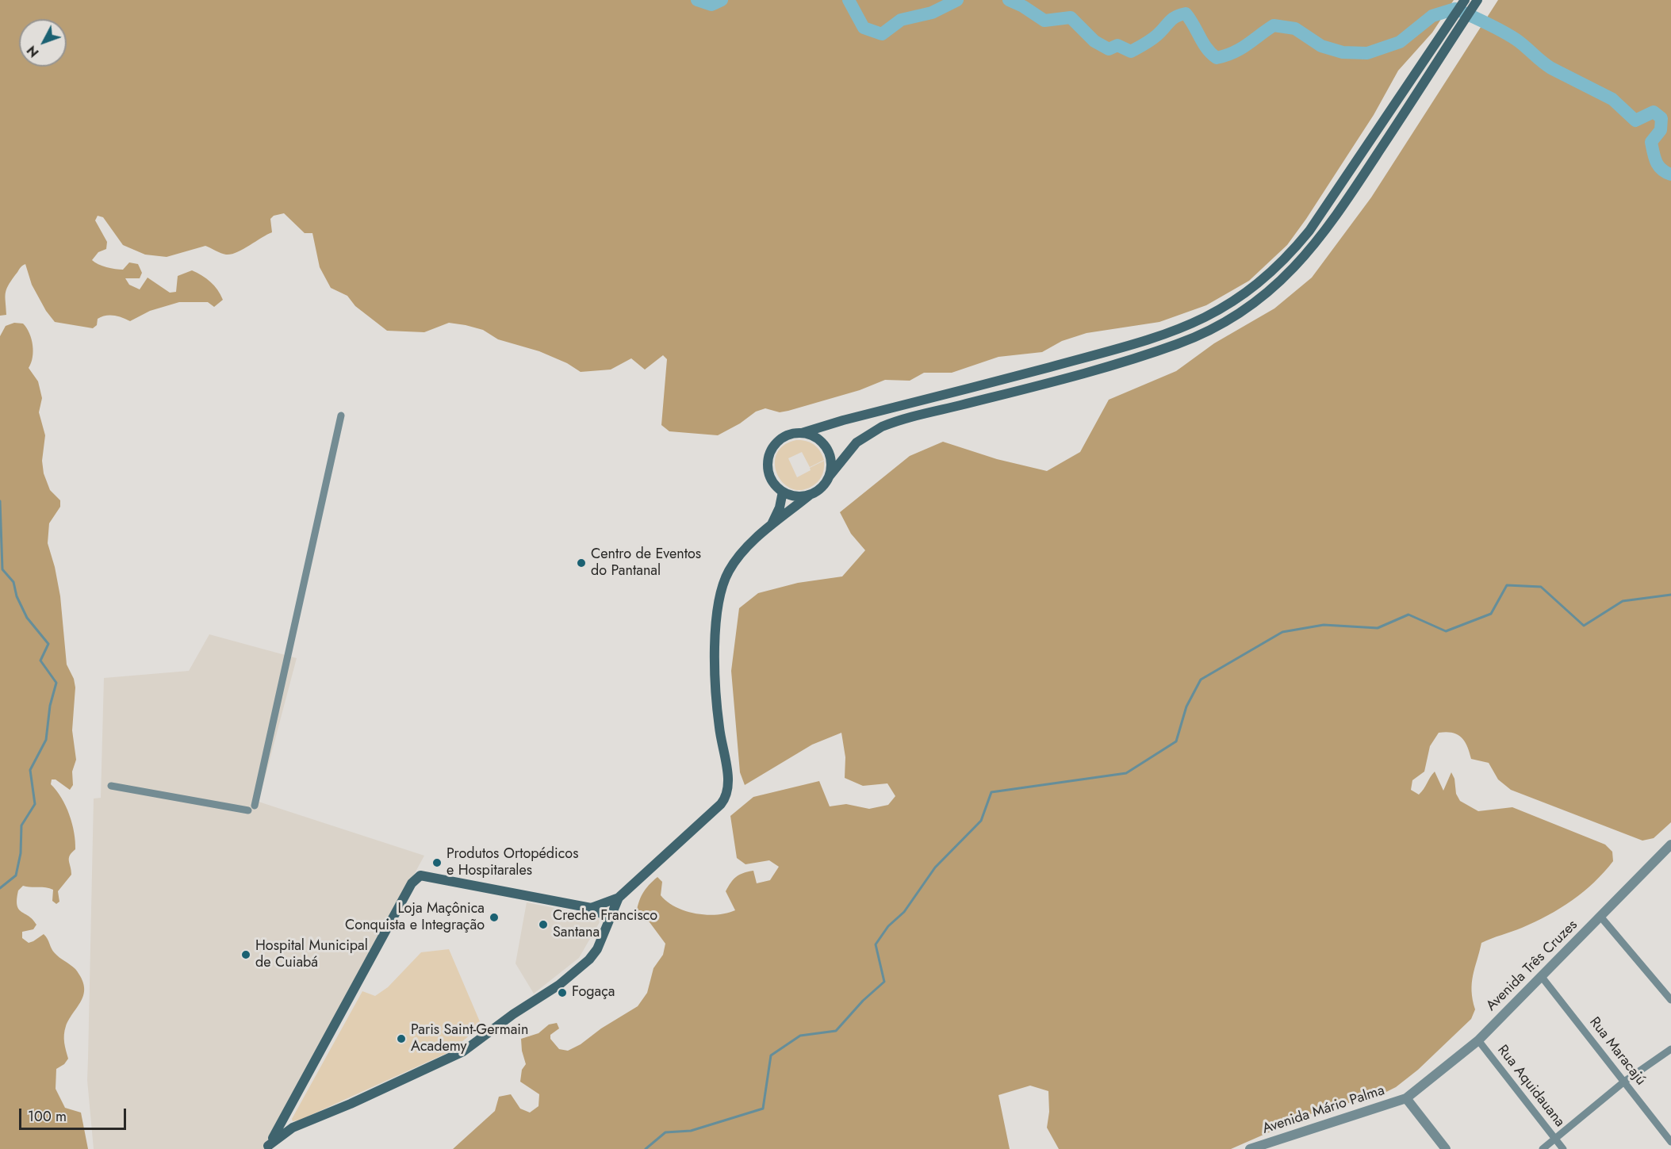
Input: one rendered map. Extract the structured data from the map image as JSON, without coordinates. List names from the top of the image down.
{
  "streets": {
    "street": [
      "Avenida Três Cruzes",
      "Rua Maracajú",
      "Rua Aquidauana",
      "Avenida Mário Palma"
    ]
  },
  "crossings": [
    ["Avenida Três Cruzes", "Rua Maracajú"],
    ["Avenida Três Cruzes", "Rua Aquidauana"],
    ["Avenida Três Cruzes", "Avenida Mário Palma"]
  ],
  "places": [
    "Centro de Eventos do Pantanal",
    "Produtos Ortopédicos e Hospitarales",
    "Loja Maçônica Conquista e Integração",
    "Creche Francisco Santana",
    "Hospital Municipal de Cuiabá",
    "Fogaça",
    "Paris Saint-Germain Academy"
  ],
  "scale_bar": "100 m",
  "north": "bottom left"
}
